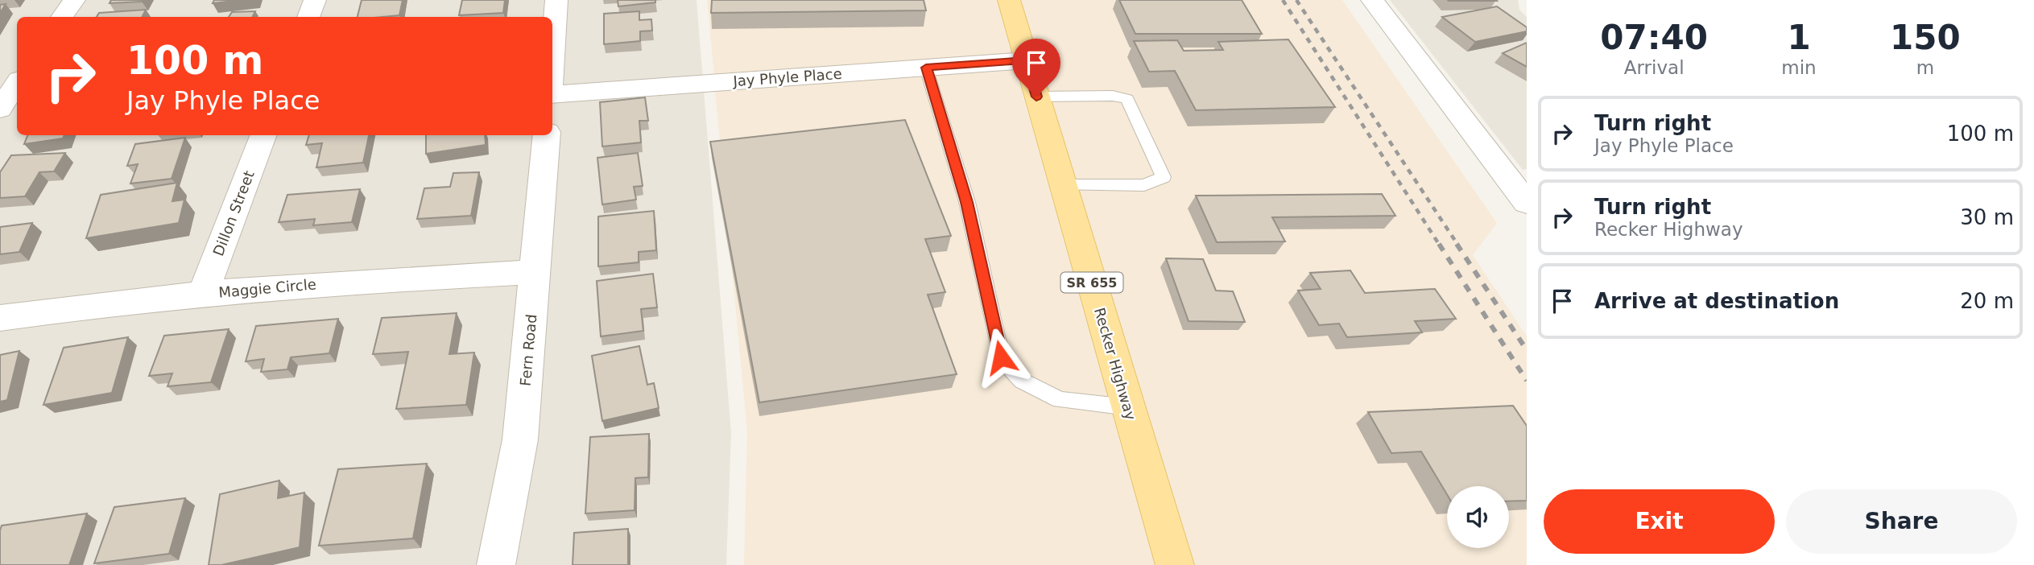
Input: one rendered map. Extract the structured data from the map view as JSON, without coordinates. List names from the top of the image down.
{
  "streets": {
    "main road": ["SR 655", "Recker Highway"],
    "street": [
      "Jay Phyle Place",
      "Dillon Street",
      "Maggie Circle",
      "Fern Road"
    ]
  },
  "crossings": [
    ["Jay Phyle Place", "Recker Highway"],
    ["Dillon Street", "Maggie Circle"],
    ["Maggie Circle", "Fern Road"]
  ],
  "page": {
    "eta": [
      "07:40",
      "Arrival",
      "1",
      "min",
      "150",
      "m"
    ],
    "turn": ["100 m", "Jay Phyle Place"],
    "list": [
      {
        "name": "Turn right",
        "note": "Jay Phyle Place",
        "value": "100 m"
      },
      {
        "name": "Turn right",
        "note": "Recker Highway",
        "value": "30 m"
      },
      {
        "name": "Arrive at destination",
        "value": "20 m"
      }
    ],
    "buttons": ["Exit", "Share"]
  }
}
